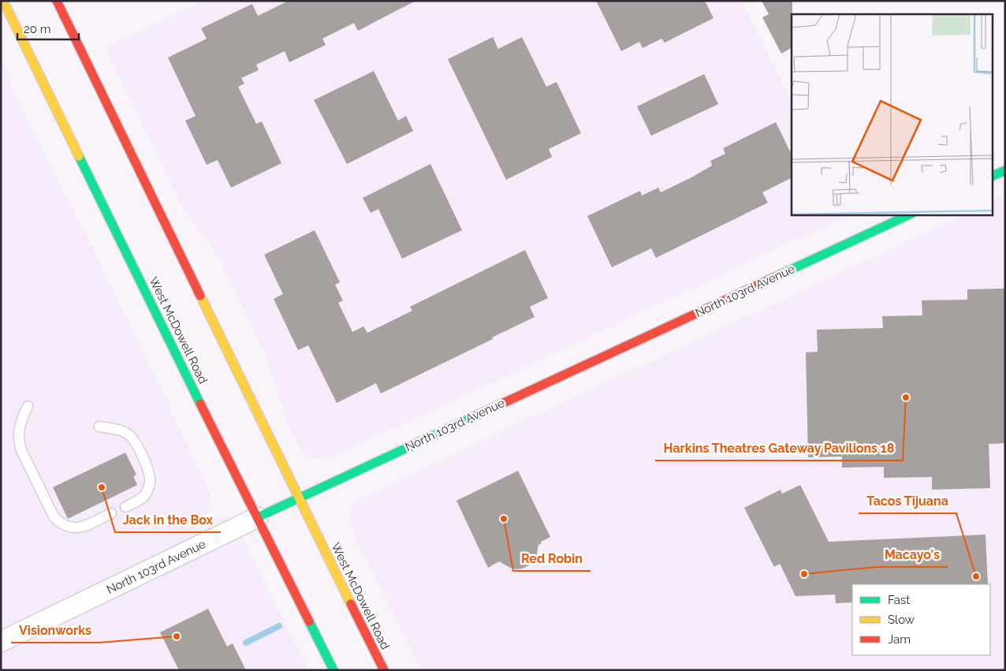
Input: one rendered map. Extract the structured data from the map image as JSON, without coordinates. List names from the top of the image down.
{
  "streets": {
    "main road": ["North 103rd Avenue", "West McDowell Road"]
  },
  "crossings": [
    ["North 103rd Avenue", "West McDowell Road"]
  ],
  "places": [
    "Harkins Theatres Gateway Pavilions 18",
    "Jack in the Box",
    "Red Robin",
    "Macayo's",
    "Tacos Tijuana",
    "Visionworks"
  ],
  "legend": ["Fast", "Slow", "Jam"],
  "scale_bar": "20 m"
}
